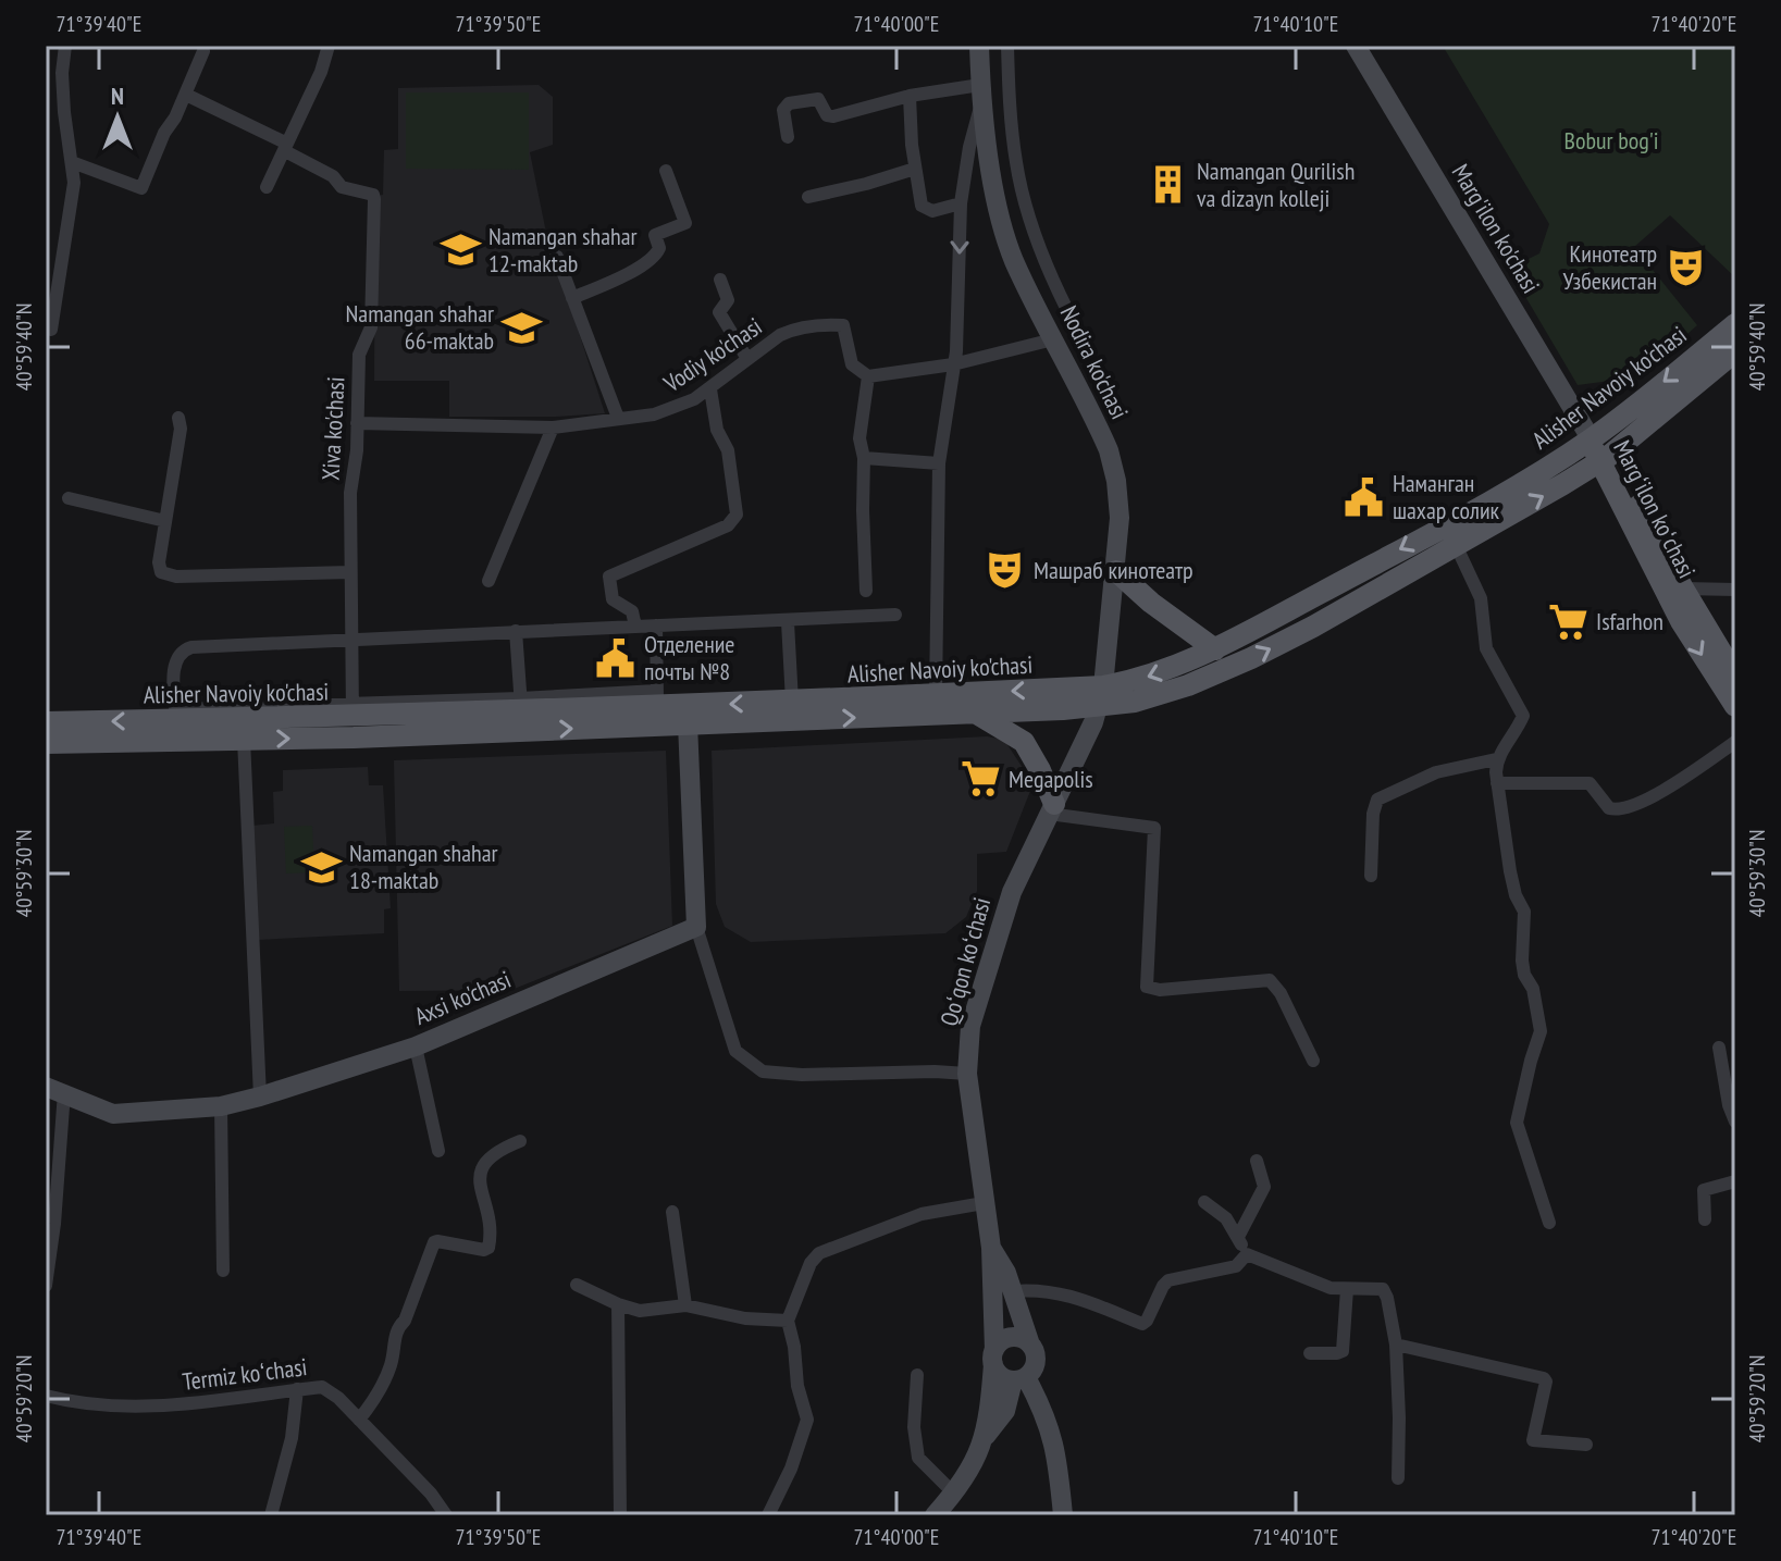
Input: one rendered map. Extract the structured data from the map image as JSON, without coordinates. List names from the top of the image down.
{
  "streets": {
    "main road": [
      "Marg'ilon ko'chasi",
      "Nodira ko'chasi",
      "Alisher Navoiy ko'chasi",
      "Margʻilon koʻchasi",
      "Qoʻqon koʻchasi",
      "Axsi ko'chasi"
    ],
    "street": ["Vodiy ko'chasi", "Xiva ko'chasi", "Termiz koʻchasi"]
  },
  "crossings": [
    ["Marg'ilon ko'chasi", "Alisher Navoiy ko'chasi"],
    ["Marg'ilon ko'chasi", "Margʻilon koʻchasi"],
    ["Vodiy ko'chasi", "Xiva ko'chasi"],
    ["Nodira ko'chasi", "Alisher Navoiy ko'chasi"],
    ["Nodira ko'chasi", "Qoʻqon koʻchasi"],
    ["Alisher Navoiy ko'chasi", "Xiva ko'chasi"],
    ["Alisher Navoiy ko'chasi", "Margʻilon koʻchasi"],
    ["Alisher Navoiy ko'chasi", "Qoʻqon koʻchasi"]
  ],
  "parks": ["Bobur bog'i"],
  "places": {
    "building": ["Namangan Qurilish va dizayn kolleji"],
    "school or university": ["Namangan shahar 12-maktab", "Namangan shahar 66-maktab", "Namangan shahar 18-maktab"],
    "theatre": ["Кинотеатр Узбекистан", "Машраб кинотеатр"],
    "public building": ["Наманган шахар солик", "Отделение почты №8"],
    "supermarket": ["Isfarhon", "Megapolis"]
  },
  "north": "top",
  "coordinates": [
    "71°39'40\"E",
    "71°39'50\"E",
    "71°40'00\"E",
    "71°40'10\"E",
    "71°40'20\"E",
    "40°59'40\"N",
    "40°59'30\"N",
    "40°59'20\"N"
  ]
}
